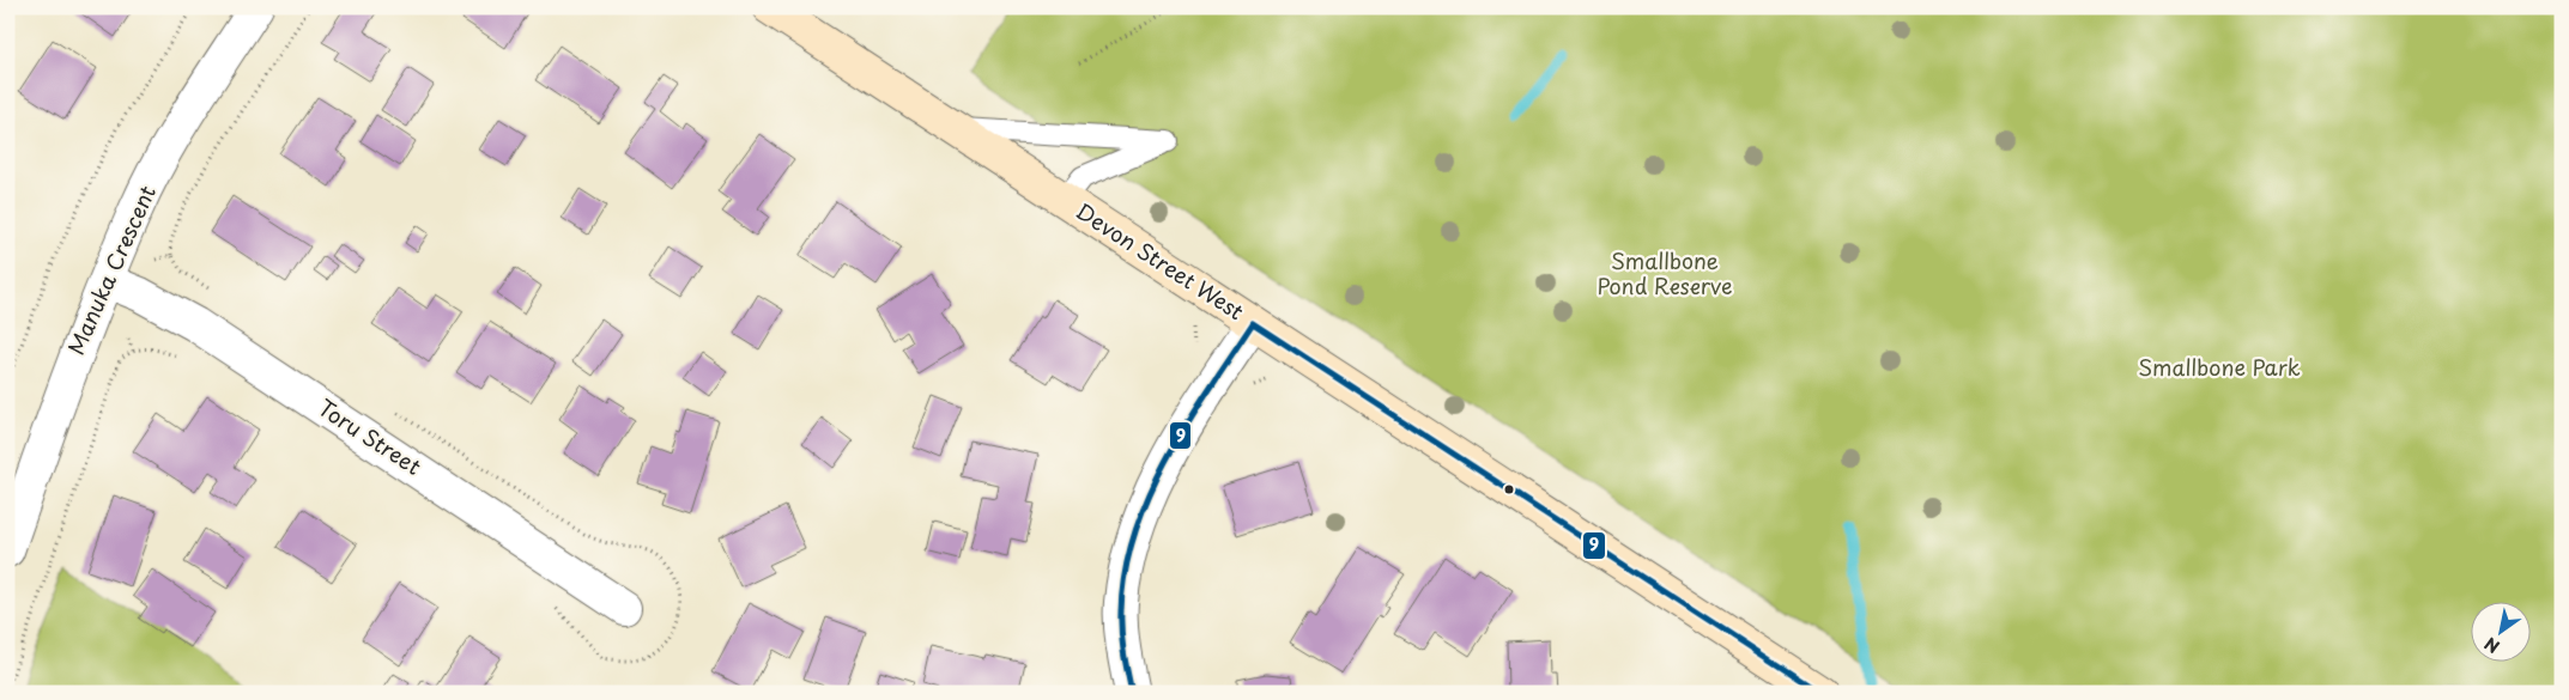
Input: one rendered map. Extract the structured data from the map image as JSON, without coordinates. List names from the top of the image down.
{
  "streets": {
    "main road": ["Devon Street West"],
    "street": ["Manuka Crescent", "Toru Street"]
  },
  "crossings": [
    ["Manuka Crescent", "Toru Street"]
  ],
  "parks": ["Smallbone Pond Reserve", "Smallbone Park"],
  "lines": ["transit line 9"],
  "north": "bottom left"
}
